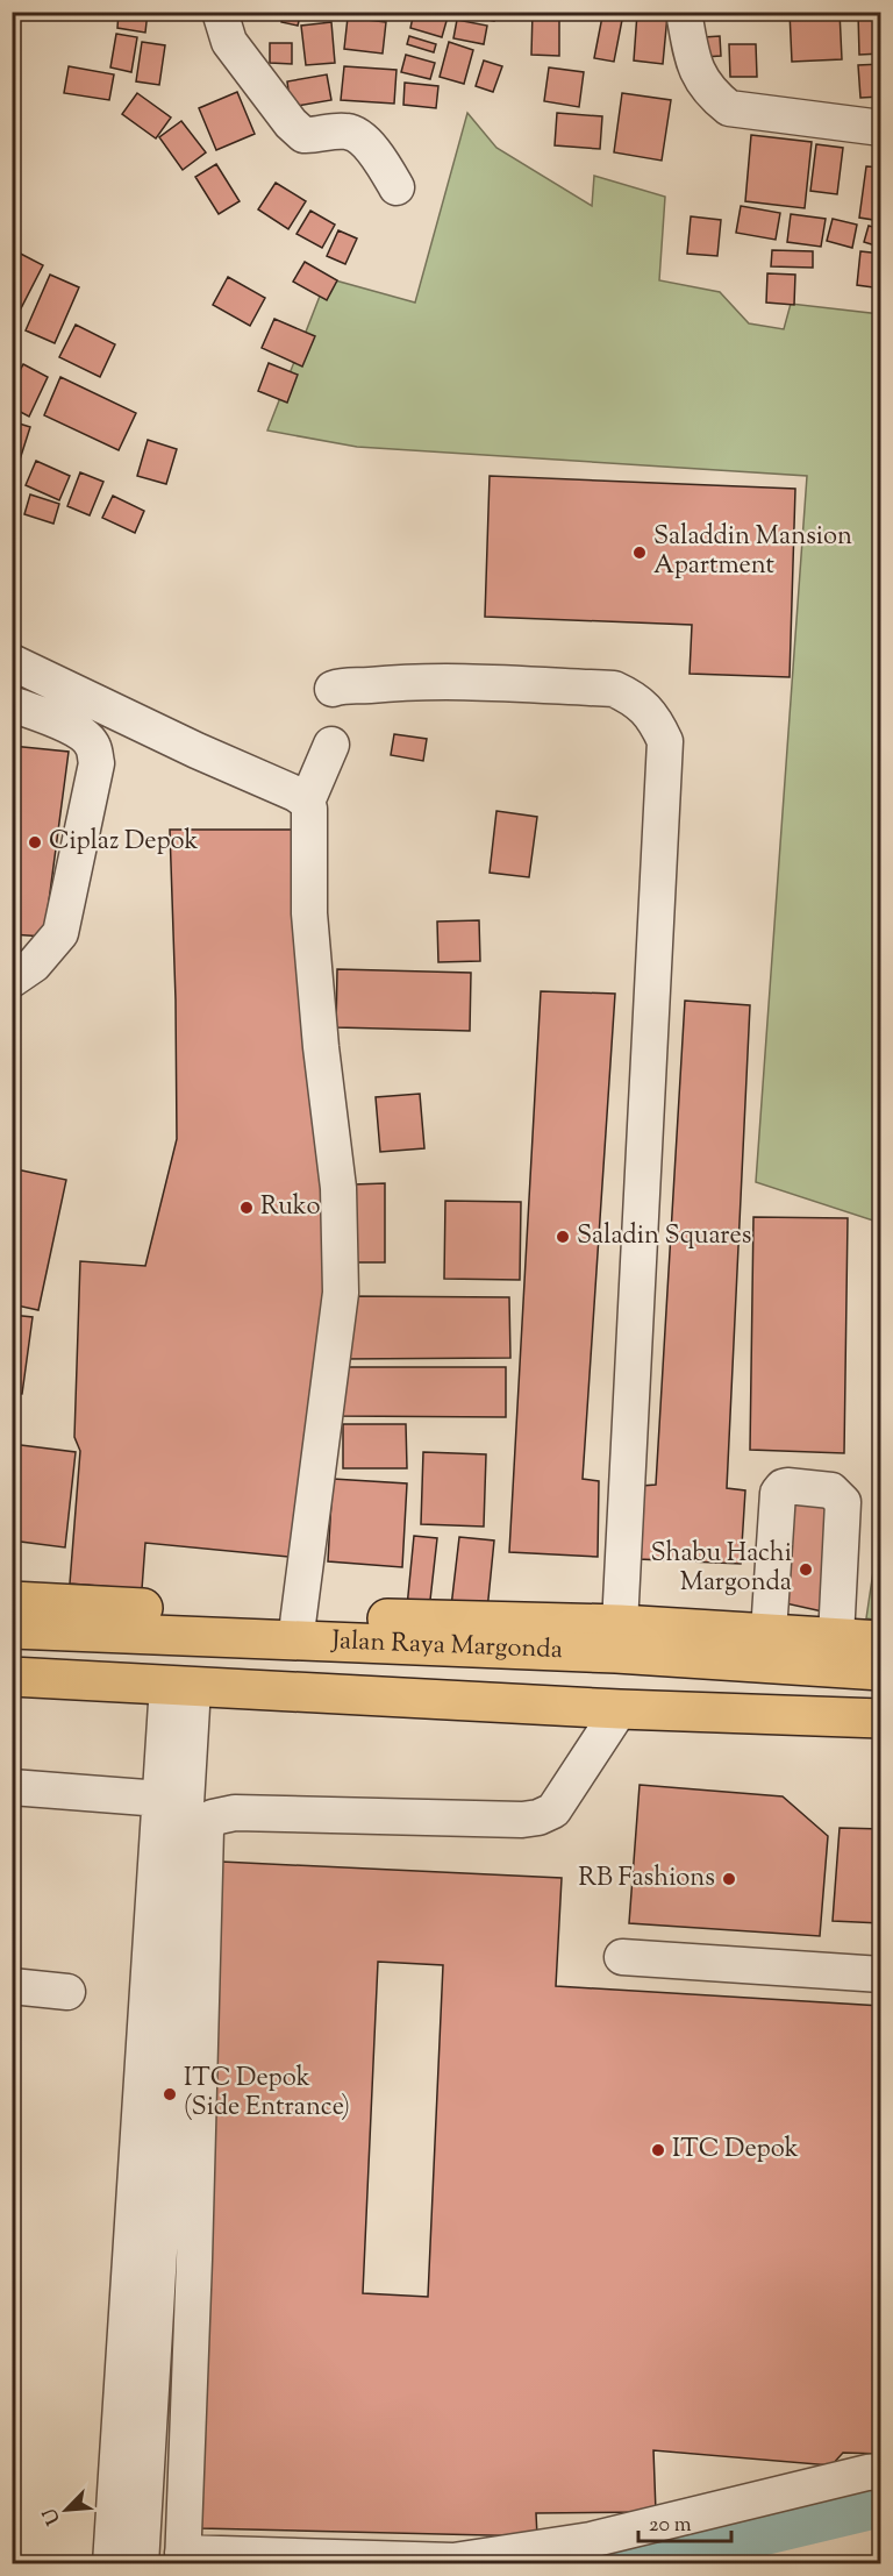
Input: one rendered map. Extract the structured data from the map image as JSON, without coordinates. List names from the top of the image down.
{
  "streets": {
    "main road": ["Jalan Raya Margonda"]
  },
  "places": [
    "Saladdin Mansion Apartment",
    "Ciplaz Depok",
    "Ruko",
    "Saladin Squares",
    "Shabu Hachi Margonda",
    "RB Fashions",
    "ITC Depok (Side Entrance)",
    "ITC Depok"
  ],
  "scale_bar": "20 m",
  "north": "bottom left"
}
